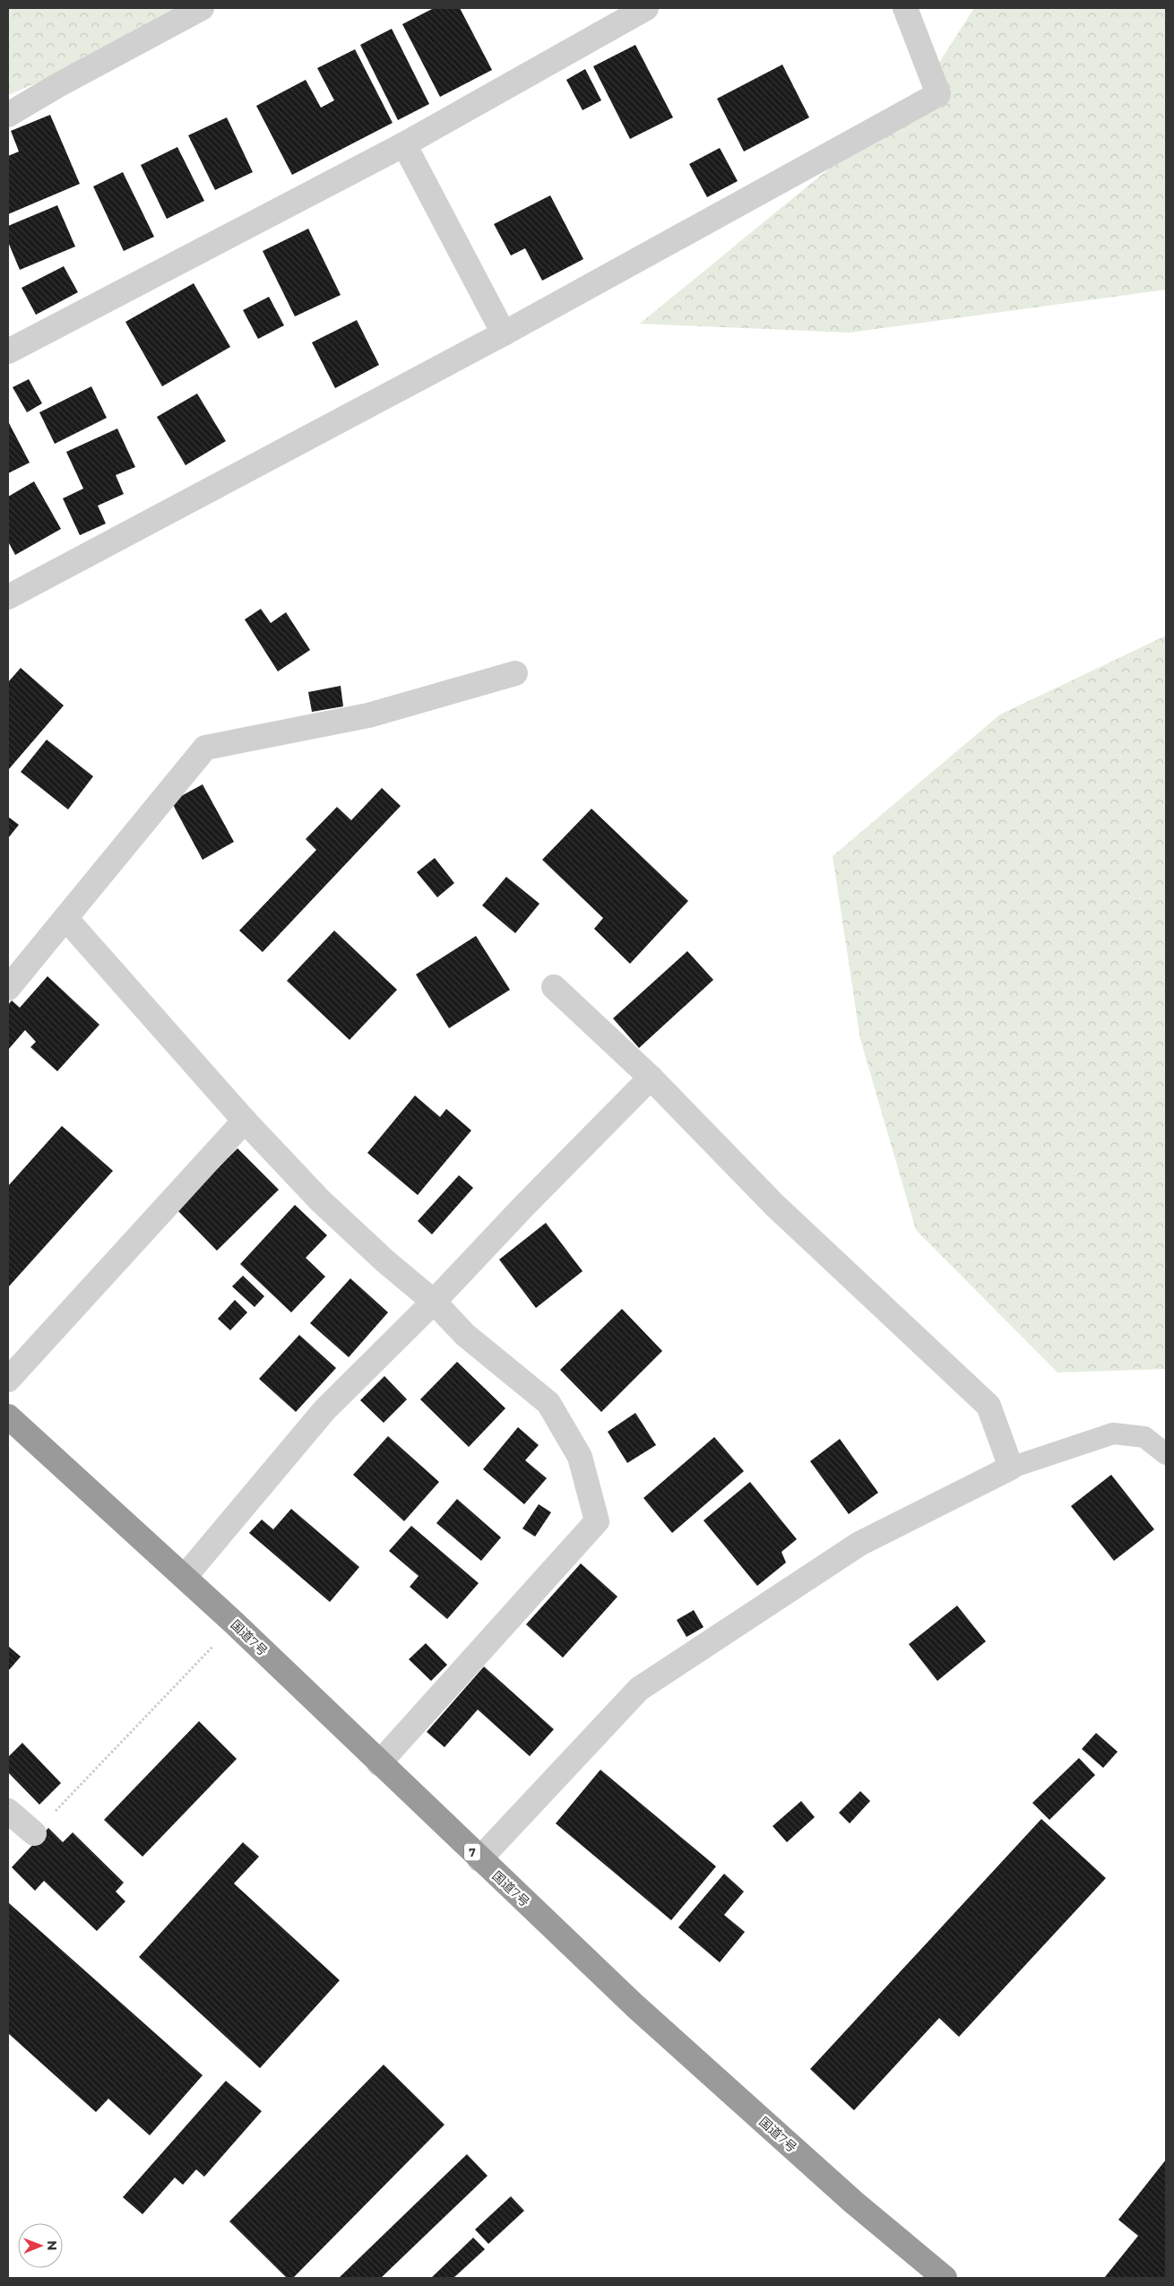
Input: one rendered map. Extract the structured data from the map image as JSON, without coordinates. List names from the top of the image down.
{
  "streets": {
    "highway": ["国道7号", "7"]
  },
  "north": "right"
}
